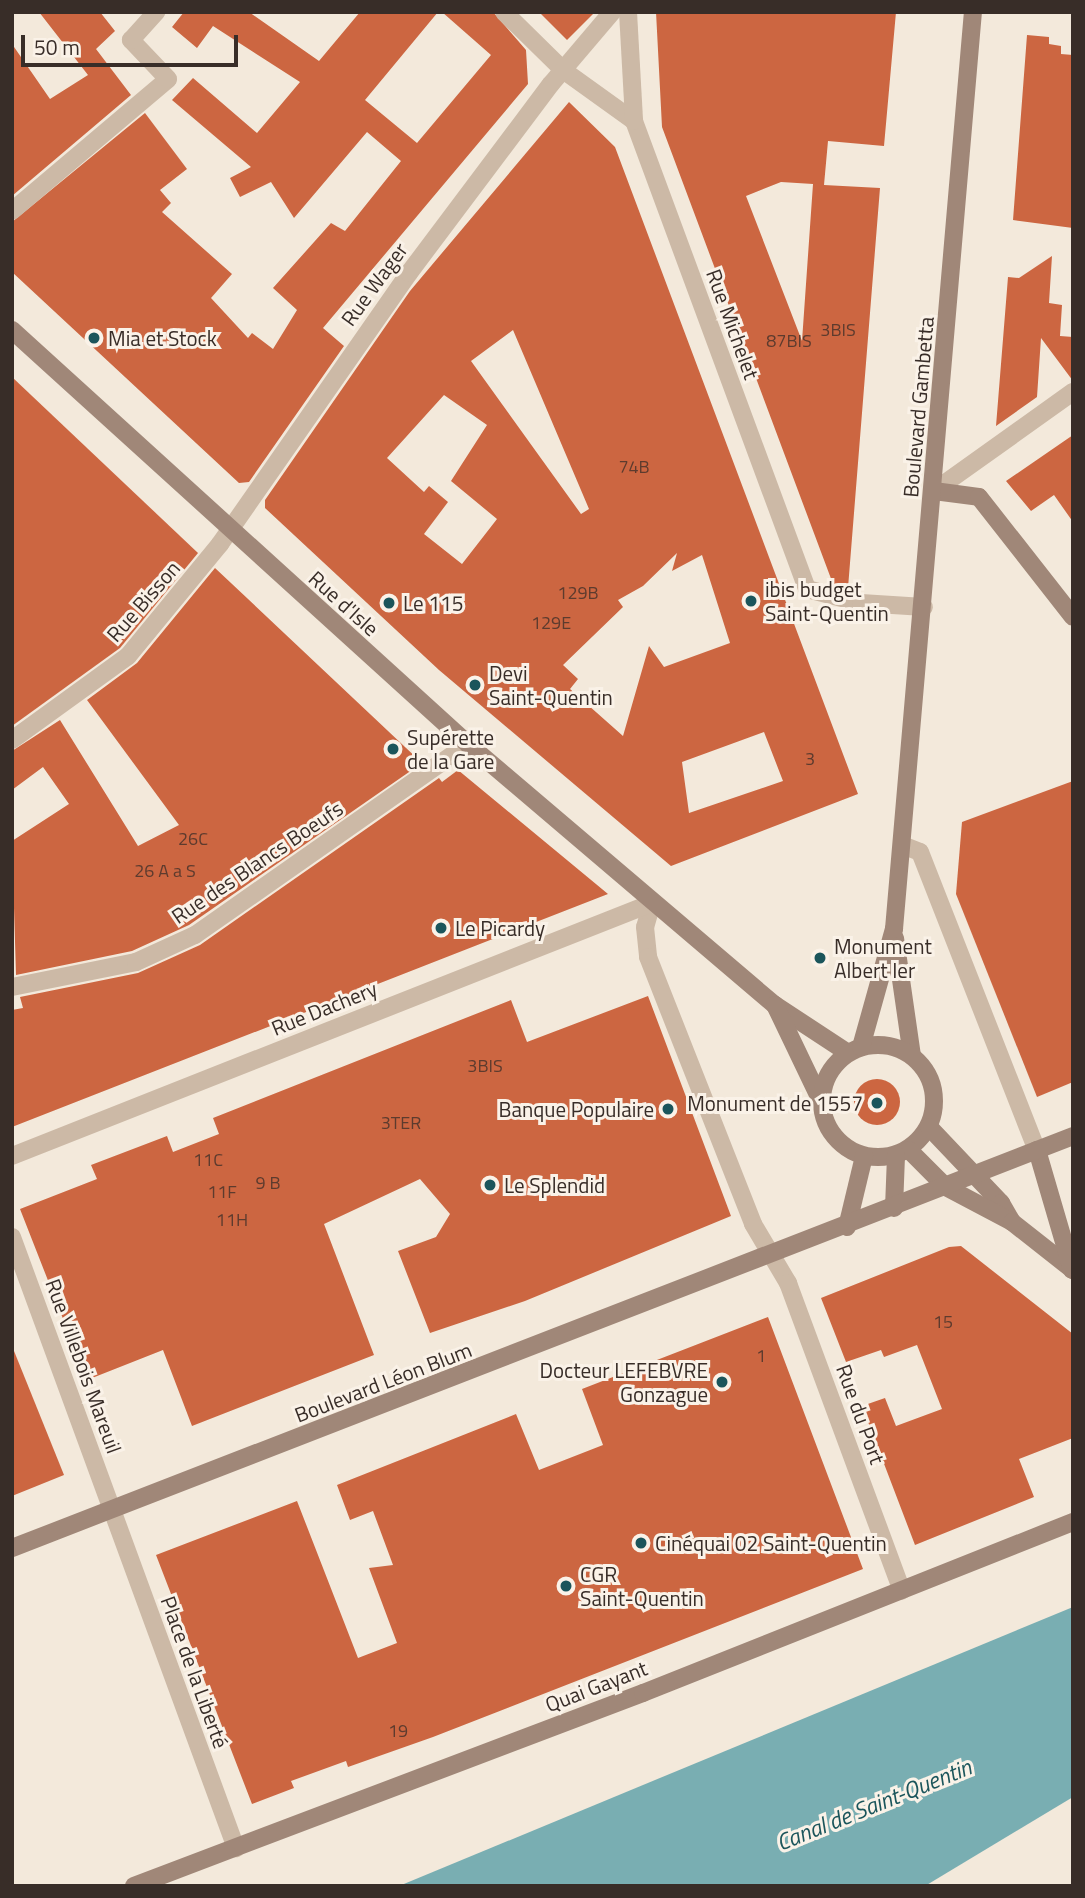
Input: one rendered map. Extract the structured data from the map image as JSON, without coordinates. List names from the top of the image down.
{
  "streets": {
    "main road": [
      "Boulevard Gambetta",
      "Rue d'Isle",
      "Boulevard Léon Blum",
      "Quai Gayant"
    ],
    "street": [
      "Rue Wager",
      "Rue Michelet",
      "Rue Bisson",
      "Rue des Blancs Boeufs",
      "Rue Dachery",
      "Rue Villebois Mareuil",
      "Rue du Port",
      "Place de la Liberté"
    ]
  },
  "crossings": [
    ["Rue Wager", "Rue Bisson"],
    ["Rue Wager", "Rue d'Isle"],
    ["Rue Michelet", "Boulevard Gambetta"],
    ["Rue Bisson", "Rue d'Isle"],
    ["Rue d'Isle", "Rue des Blancs Boeufs"],
    ["Rue d'Isle", "Rue Dachery"],
    ["Rue d'Isle", "Rue du Port"],
    ["Rue Dachery", "Rue du Port"],
    ["Rue Villebois Mareuil", "Boulevard Léon Blum"],
    ["Rue Villebois Mareuil", "Place de la Liberté"],
    ["Boulevard Léon Blum", "Rue du Port"],
    ["Boulevard Léon Blum", "Place de la Liberté"],
    ["Rue du Port", "Quai Gayant"],
    ["Place de la Liberté", "Quai Gayant"]
  ],
  "water": ["Canal de Saint-Quentin"],
  "places": [
    "Mia et Stock",
    "ibis budget Saint-Quentin",
    "Le 115",
    "Devi Saint-Quentin",
    "Supérette de la Gare",
    "Le Picardy",
    "Monument Albert Ier",
    "Monument de 1557",
    "Banque Populaire",
    "Le Splendid",
    "Docteur LEFEBVRE Gonzague",
    "Cinéquai 02 Saint-Quentin",
    "CGR Saint-Quentin"
  ],
  "house_numbers": [
    "3BIS",
    "87BIS",
    "74B",
    "129B",
    "129E",
    "3",
    "26C",
    "26 A a S",
    "3BIS",
    "3TER",
    "11C",
    "9 B",
    "11F",
    "11H",
    "15",
    "1",
    "19"
  ],
  "scale_bar": "50 m"
}
